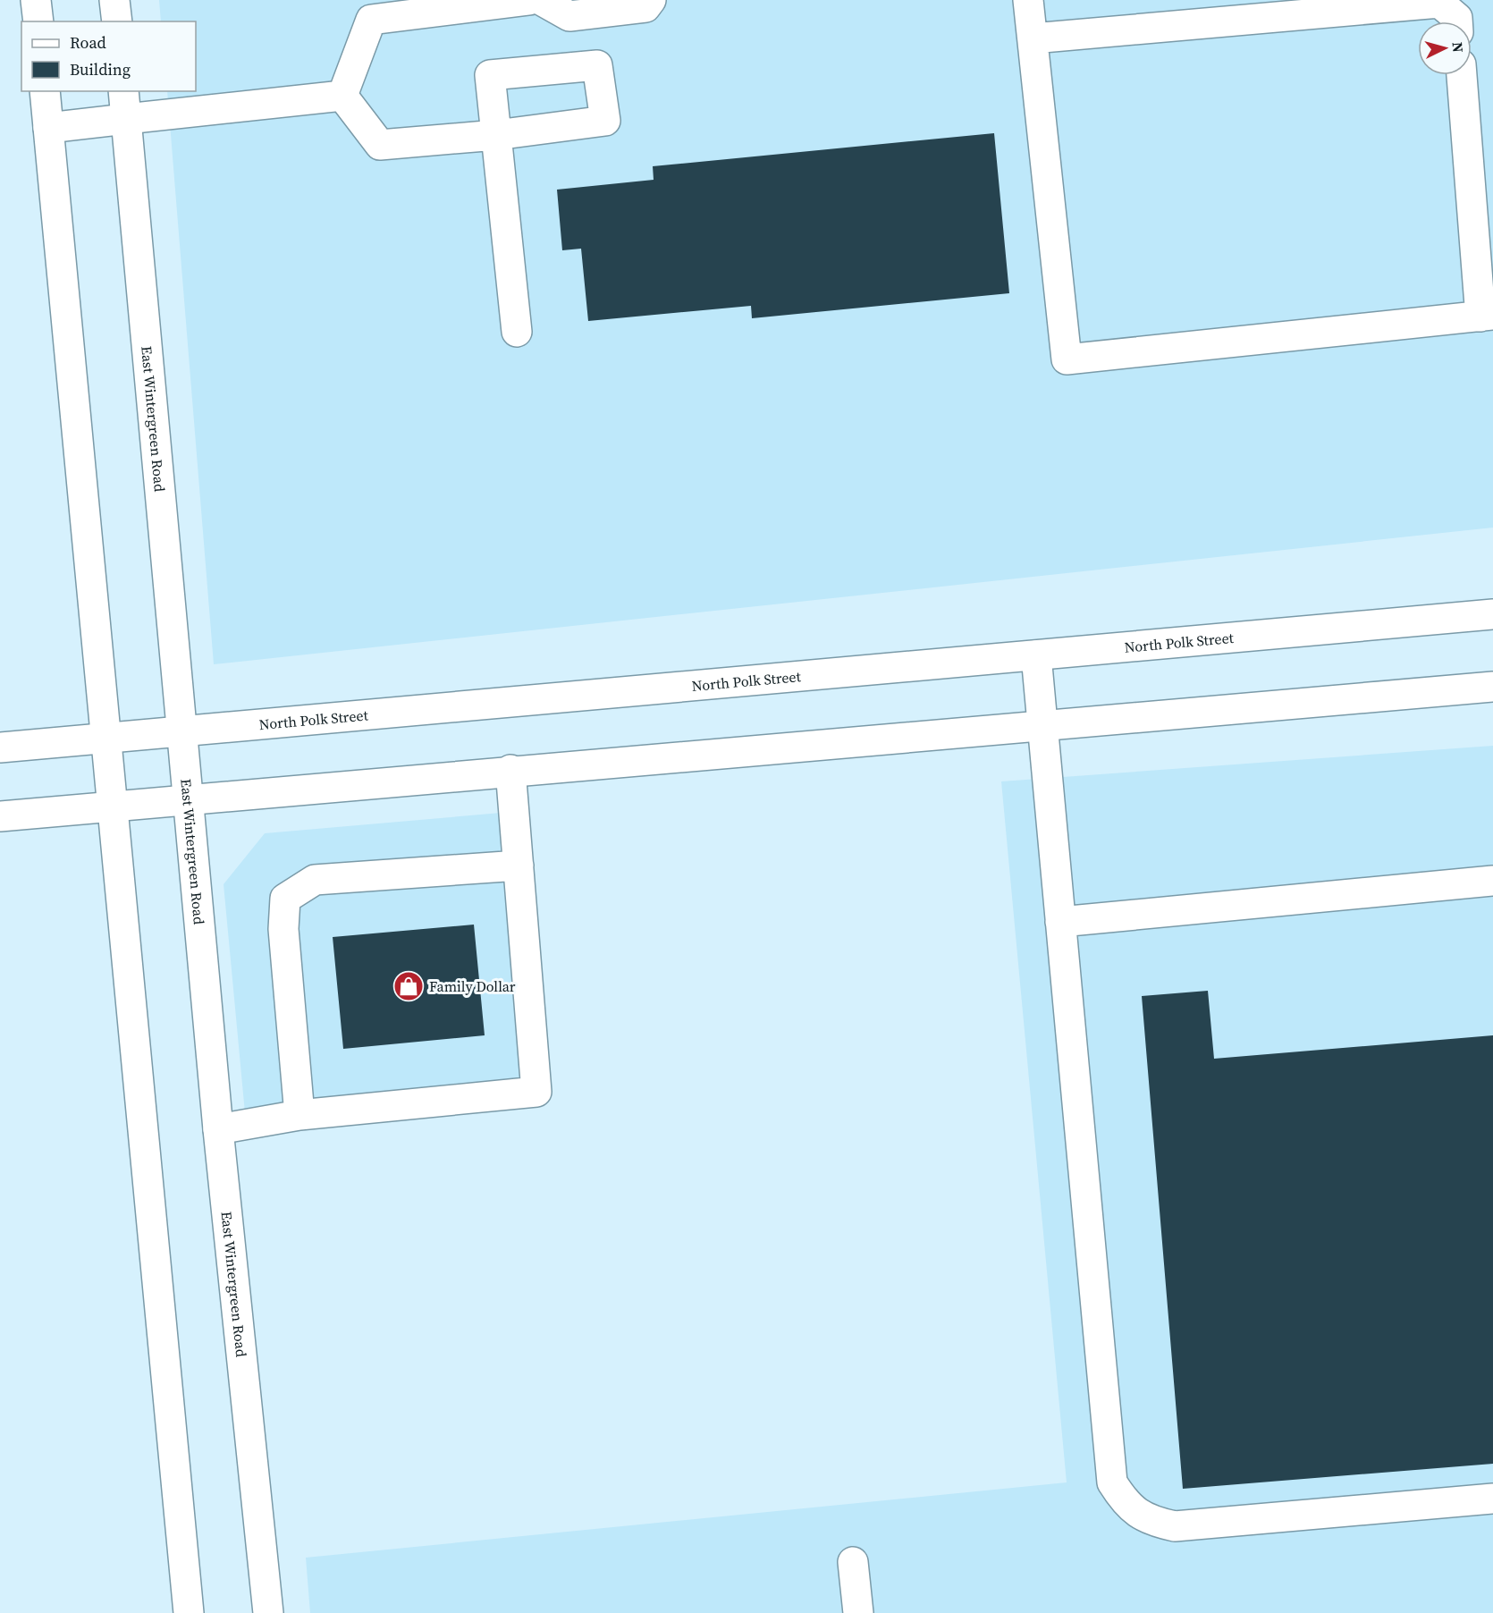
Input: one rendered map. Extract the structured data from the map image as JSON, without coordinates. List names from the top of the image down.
{
  "streets": {
    "main road": ["East Wintergreen Road", "North Polk Street"]
  },
  "crossings": [
    ["East Wintergreen Road", "North Polk Street"]
  ],
  "places": {
    "shop": ["Family Dollar"]
  },
  "legend": ["Road", "Building"],
  "north": "right"
}
